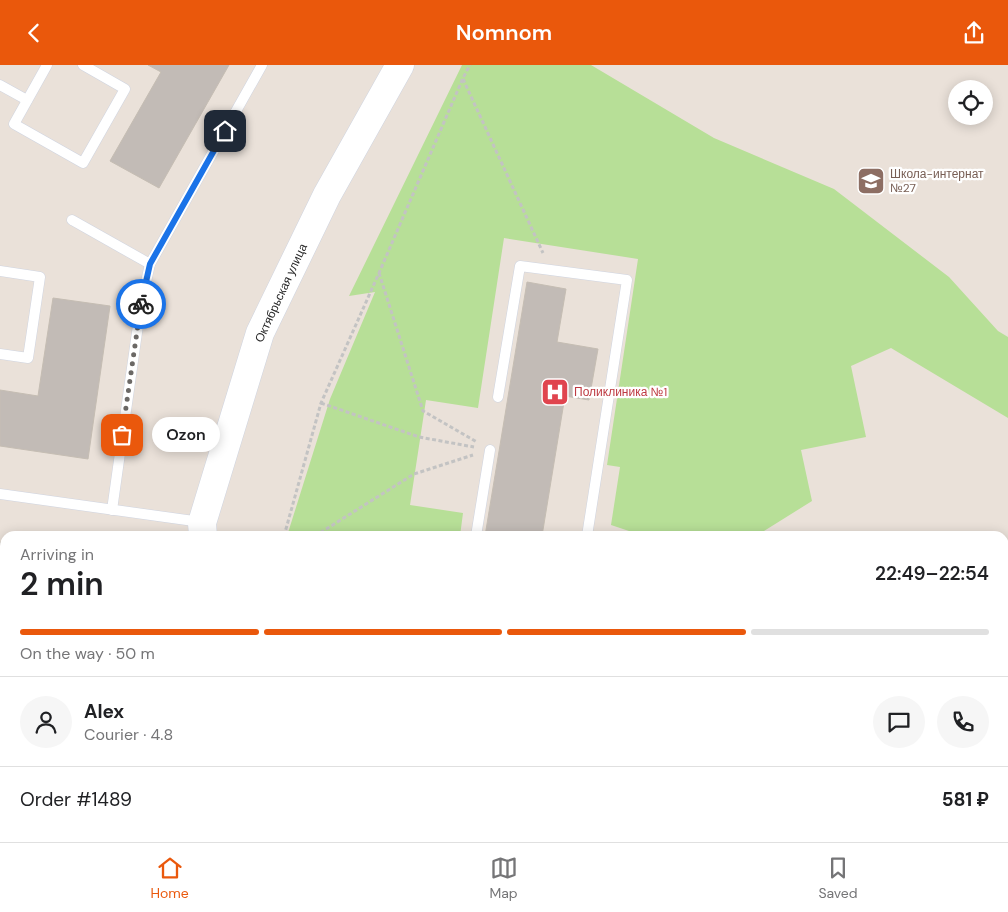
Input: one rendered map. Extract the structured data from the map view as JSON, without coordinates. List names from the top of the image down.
{
  "streets": {
    "main road": ["Октябрьская улица"]
  },
  "places": {
    "school or university": ["Школа-интернат №27"],
    "hospital": ["Поликлиника №1"],
    "other": ["Ozon"]
  },
  "page": {
    "header": "Nomnom",
    "bubble": "Ozon",
    "heading": ["2 min", "Arriving in", "22:49–22:54"],
    "panel": [
      "Alex",
      "Courier · 4.8",
      "Order #1489",
      "581 ₽"
    ],
    "bar": "On the way · 50 m",
    "tabs": ["Home", "Map", "Saved"]
  }
}
